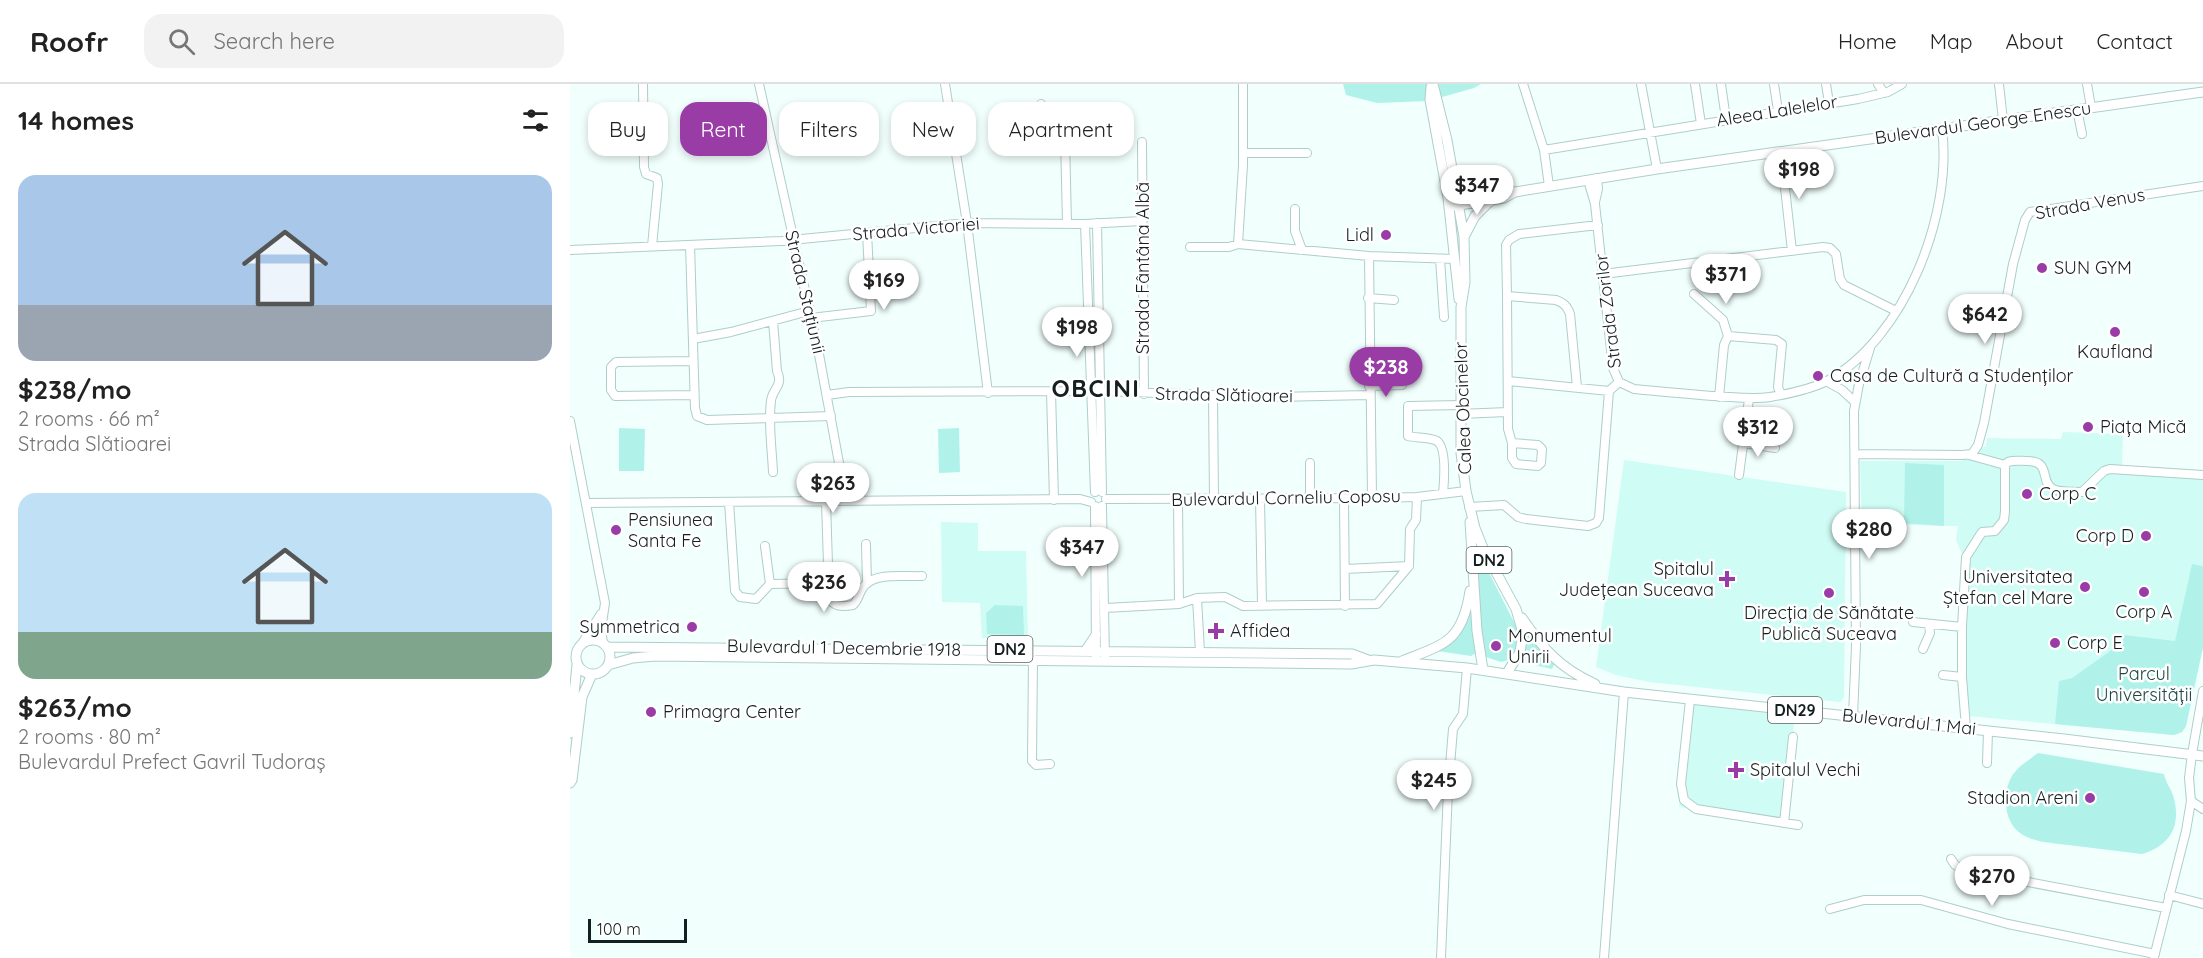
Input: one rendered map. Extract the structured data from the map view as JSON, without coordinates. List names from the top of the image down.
{
  "streets": {
    "main road": [
      "Bulevardul George Enescu",
      "Calea Obcinelor",
      "DN2",
      "Bulevardul 1 Decembrie 1918",
      "DN29",
      "Bulevardul 1 Mai"
    ],
    "street": [
      "Aleea Lalelelor",
      "Strada Venus",
      "Strada Victoriei",
      "Strada Fântâna Albă",
      "Strada Stațiunii",
      "Strada Zorilor",
      "Strada Slătioarei",
      "Bulevardul Corneliu Coposu"
    ]
  },
  "crossings": [
    ["Bulevardul George Enescu", "Strada Zorilor"],
    ["Bulevardul George Enescu", "Calea Obcinelor"],
    ["Bulevardul George Enescu", "DN2"],
    ["Strada Victoriei", "Strada Fântâna Albă"],
    ["Strada Victoriei", "Strada Stațiunii"],
    ["Strada Fântâna Albă", "Strada Slătioarei"],
    ["Strada Stațiunii", "Strada Slătioarei"],
    ["Strada Stațiunii", "Bulevardul Corneliu Coposu"],
    ["Calea Obcinelor", "Bulevardul Corneliu Coposu"],
    ["Calea Obcinelor", "DN2"],
    ["Calea Obcinelor", "DN29"],
    ["Calea Obcinelor", "Bulevardul 1 Mai"],
    ["DN2", "Bulevardul 1 Decembrie 1918"],
    ["DN2", "Bulevardul 1 Mai"],
    ["Bulevardul 1 Decembrie 1918", "Bulevardul 1 Mai"],
    ["DN29", "Bulevardul 1 Mai"]
  ],
  "districts": ["OBCINI"],
  "parks": ["Parcul Universității"],
  "places": {
    "other": [
      "Lidl",
      "SUN GYM",
      "Kaufland",
      "Casa de Cultură a Studenților",
      "Piața Mică",
      "Corp C",
      "Pensiunea Santa Fe",
      "Corp D",
      "Universitatea Ștefan cel Mare",
      "Corp A",
      "Direcția de Sănătate Publică Suceava",
      "Symmetrica",
      "Corp E",
      "Monumentul Unirii",
      "Primagra Center",
      "Stadion Areni"
    ],
    "health": ["Spitalul Județean Suceava", "Affidea", "Spitalul Vechi"]
  },
  "scale_bar": "100 m",
  "page": {
    "header": "Roofr",
    "search": "Search here",
    "nav": [
      "Home",
      "Map",
      "About",
      "Contact"
    ],
    "heading": "14 homes",
    "chip": [
      "Buy",
      "Rent",
      "Filters",
      "New",
      "Apartment"
    ],
    "price": [
      "$198",
      "$347",
      "$371",
      "$169",
      "$642",
      "$198",
      "$238",
      "$312",
      "$263",
      "$280",
      "$347",
      "$236",
      "$245",
      "$270"
    ],
    "list": [
      {
        "name": "$238/mo",
        "note": "2 rooms · 66 m² · Strada Slătioarei"
      },
      {
        "name": "$263/mo",
        "note": "2 rooms · 80 m² · Bulevardul Prefect Gavril Tudoraș"
      }
    ],
    "scale": "100 m"
  }
}
